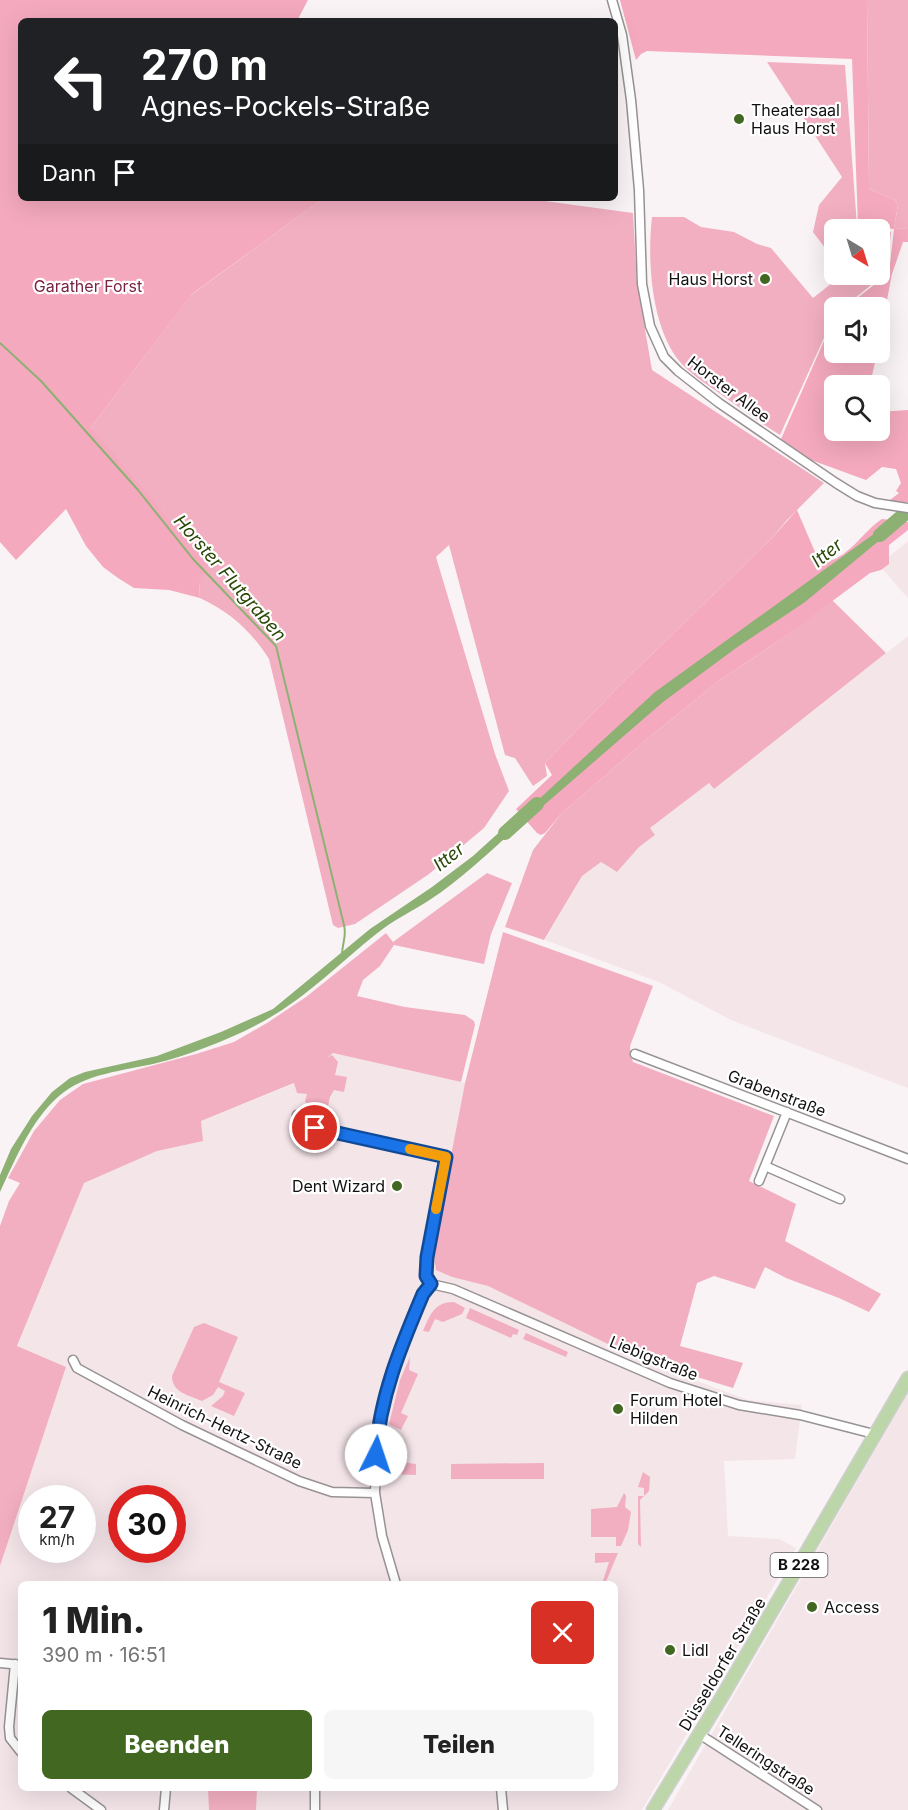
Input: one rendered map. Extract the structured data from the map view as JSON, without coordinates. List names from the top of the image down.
{
  "streets": {
    "main road": ["B 228", "Düsseldorfer Straße"],
    "street": [
      "Horster Allee",
      "Grabenstraße",
      "Liebigstraße",
      "Heinrich-Hertz-Straße",
      "Telleringstraße"
    ]
  },
  "crossings": [
    ["Liebigstraße", "Düsseldorfer Straße"],
    ["Düsseldorfer Straße", "Telleringstraße"]
  ],
  "water": ["Itter", "Horster Flutgraben"],
  "parks": ["Garather Forst"],
  "places": [
    "Theatersaal Haus Horst",
    "Haus Horst",
    "Dent Wizard",
    "Forum Hotel Hilden",
    "Access",
    "Lidl"
  ],
  "north": "bottom right",
  "page": {
    "turn": ["270 m", "Agnes-Pockels-Straße"],
    "then": "Dann",
    "speed": "27 km/h",
    "limit": "30",
    "heading": ["1 Min.", "390 m · 16:51"],
    "buttons": ["Beenden", "Teilen"]
  }
}
